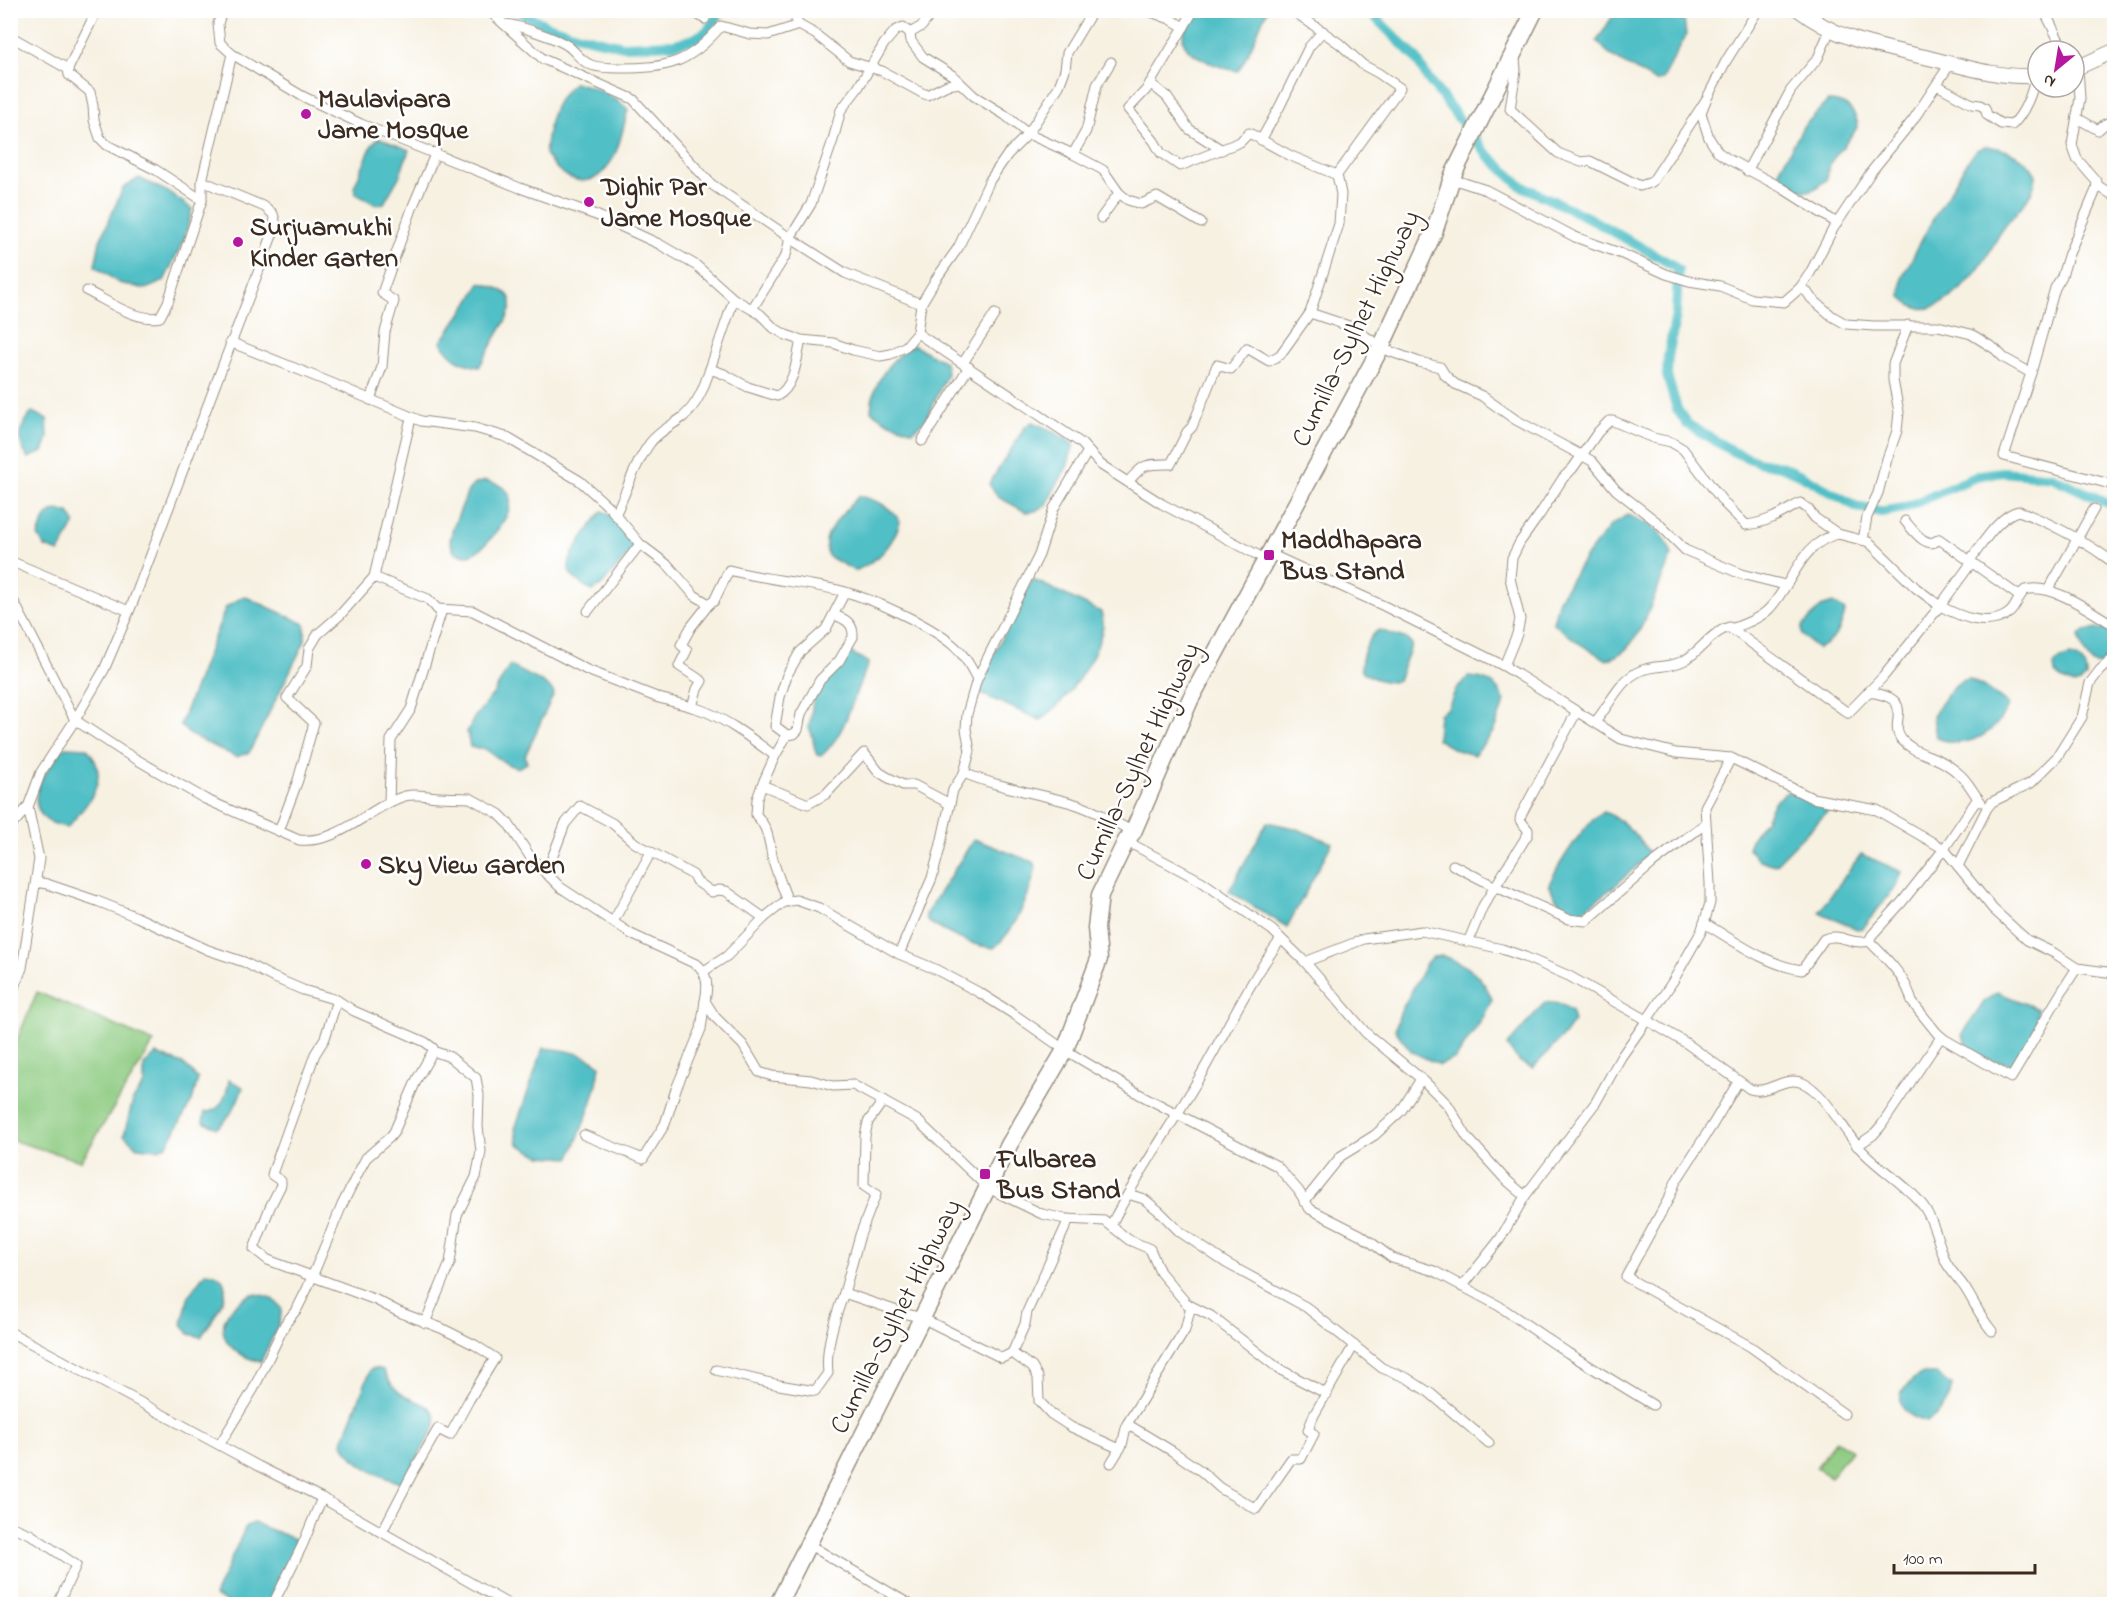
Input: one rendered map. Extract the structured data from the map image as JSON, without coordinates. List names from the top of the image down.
{
  "streets": {
    "highway": ["Cumilla-Sylhet Highway"]
  },
  "places": {
    "other": [
      "Maulavipara Jame Mosque",
      "Dighir Par Jame Mosque",
      "Surjuamukhi Kinder Garten",
      "Sky View Garden"
    ],
    "transit": ["Maddhapara Bus Stand", "Fulbarea Bus Stand"]
  },
  "scale_bar": "100 m",
  "north": "bottom left"
}
